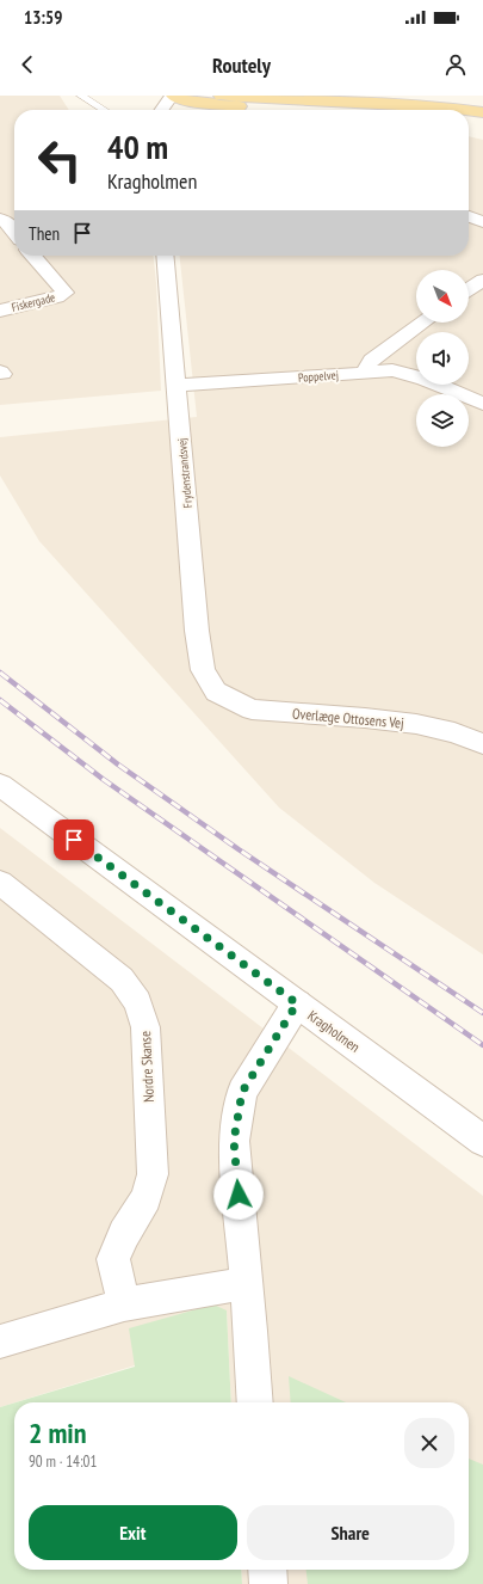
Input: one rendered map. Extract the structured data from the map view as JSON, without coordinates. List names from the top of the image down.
{
  "streets": {
    "street": [
      "Fiskergade",
      "Poppelvej",
      "Frydenstrandsvej",
      "Overlæge Ottosens Vej",
      "Kragholmen",
      "Nordre Skanse"
    ]
  },
  "crossings": [
    ["Poppelvej", "Frydenstrandsvej"],
    ["Frydenstrandsvej", "Overlæge Ottosens Vej"]
  ],
  "north": "bottom right",
  "page": {
    "status": "13:59",
    "header": "Routely",
    "turn": ["40 m", "Kragholmen"],
    "then": "Then",
    "heading": ["2 min", "90 m · 14:01"],
    "buttons": ["Exit", "Share"]
  }
}
